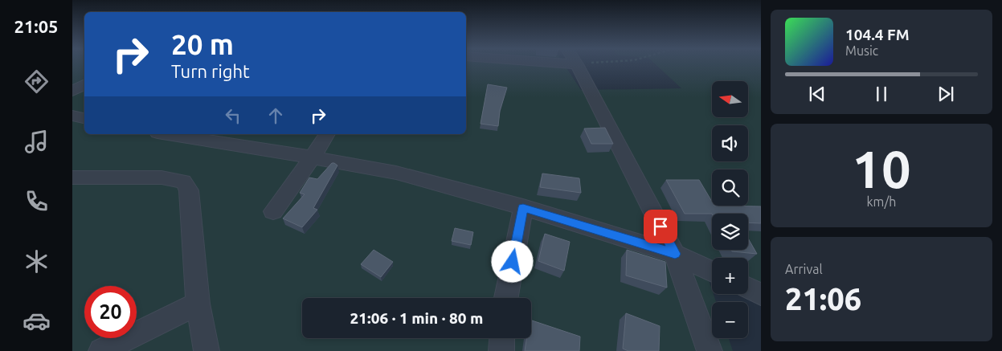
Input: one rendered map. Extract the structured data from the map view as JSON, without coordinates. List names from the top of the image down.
{
  "north": "left",
  "page": {
    "tabs": "21:05",
    "turn": ["20 m", "Turn right"],
    "song": ["104.4 FM", "Music"],
    "map_buttons": ["+", "−"],
    "tile": [
      ["10", "km/h"],
      ["Arrival", "21:06"]
    ],
    "limit": "20",
    "trip": "21:06 · 1 min · 80 m"
  }
}
